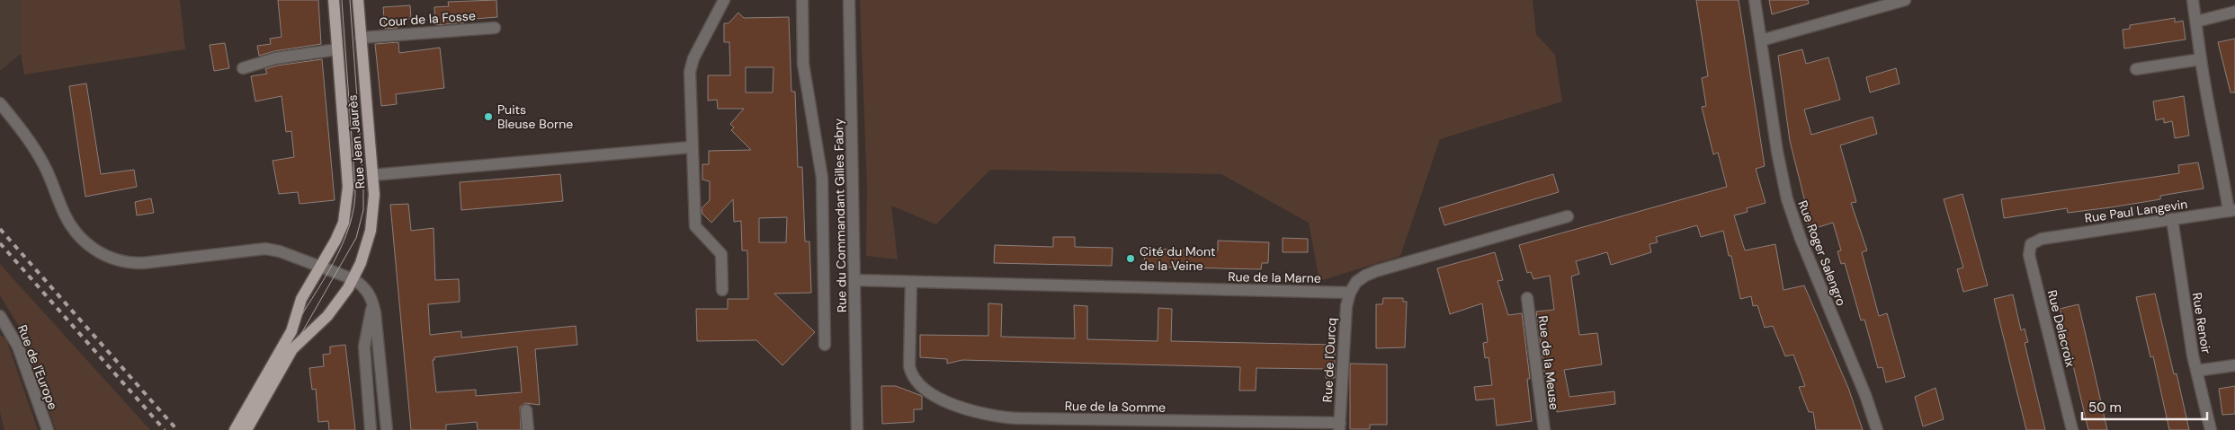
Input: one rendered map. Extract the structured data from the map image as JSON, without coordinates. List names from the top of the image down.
{
  "streets": {
    "main road": ["Rue Jean Jaurès"],
    "street": [
      "Cour de la Fosse",
      "Rue Paul Langevin",
      "Rue du Commandant Gilles Fabry",
      "Rue Roger Salengro",
      "Rue de la Marne",
      "Rue Renoir",
      "Rue Delacroix",
      "Rue de l'Ourcq",
      "Rue de la Meuse",
      "Rue de l'Europe",
      "Rue de la Somme"
    ]
  },
  "crossings": [
    ["Cour de la Fosse", "Rue Jean Jaurès"],
    ["Rue Paul Langevin", "Rue Renoir"],
    ["Rue Paul Langevin", "Rue Delacroix"],
    ["Rue du Commandant Gilles Fabry", "Rue de la Marne"],
    ["Rue de la Marne", "Rue de l'Ourcq"],
    ["Rue de la Marne", "Rue de la Somme"],
    ["Rue de l'Ourcq", "Rue de la Somme"]
  ],
  "places": ["Puits Bleuse Borne", "Cité du Mont de la Veine"],
  "scale_bar": "50 m"
}
